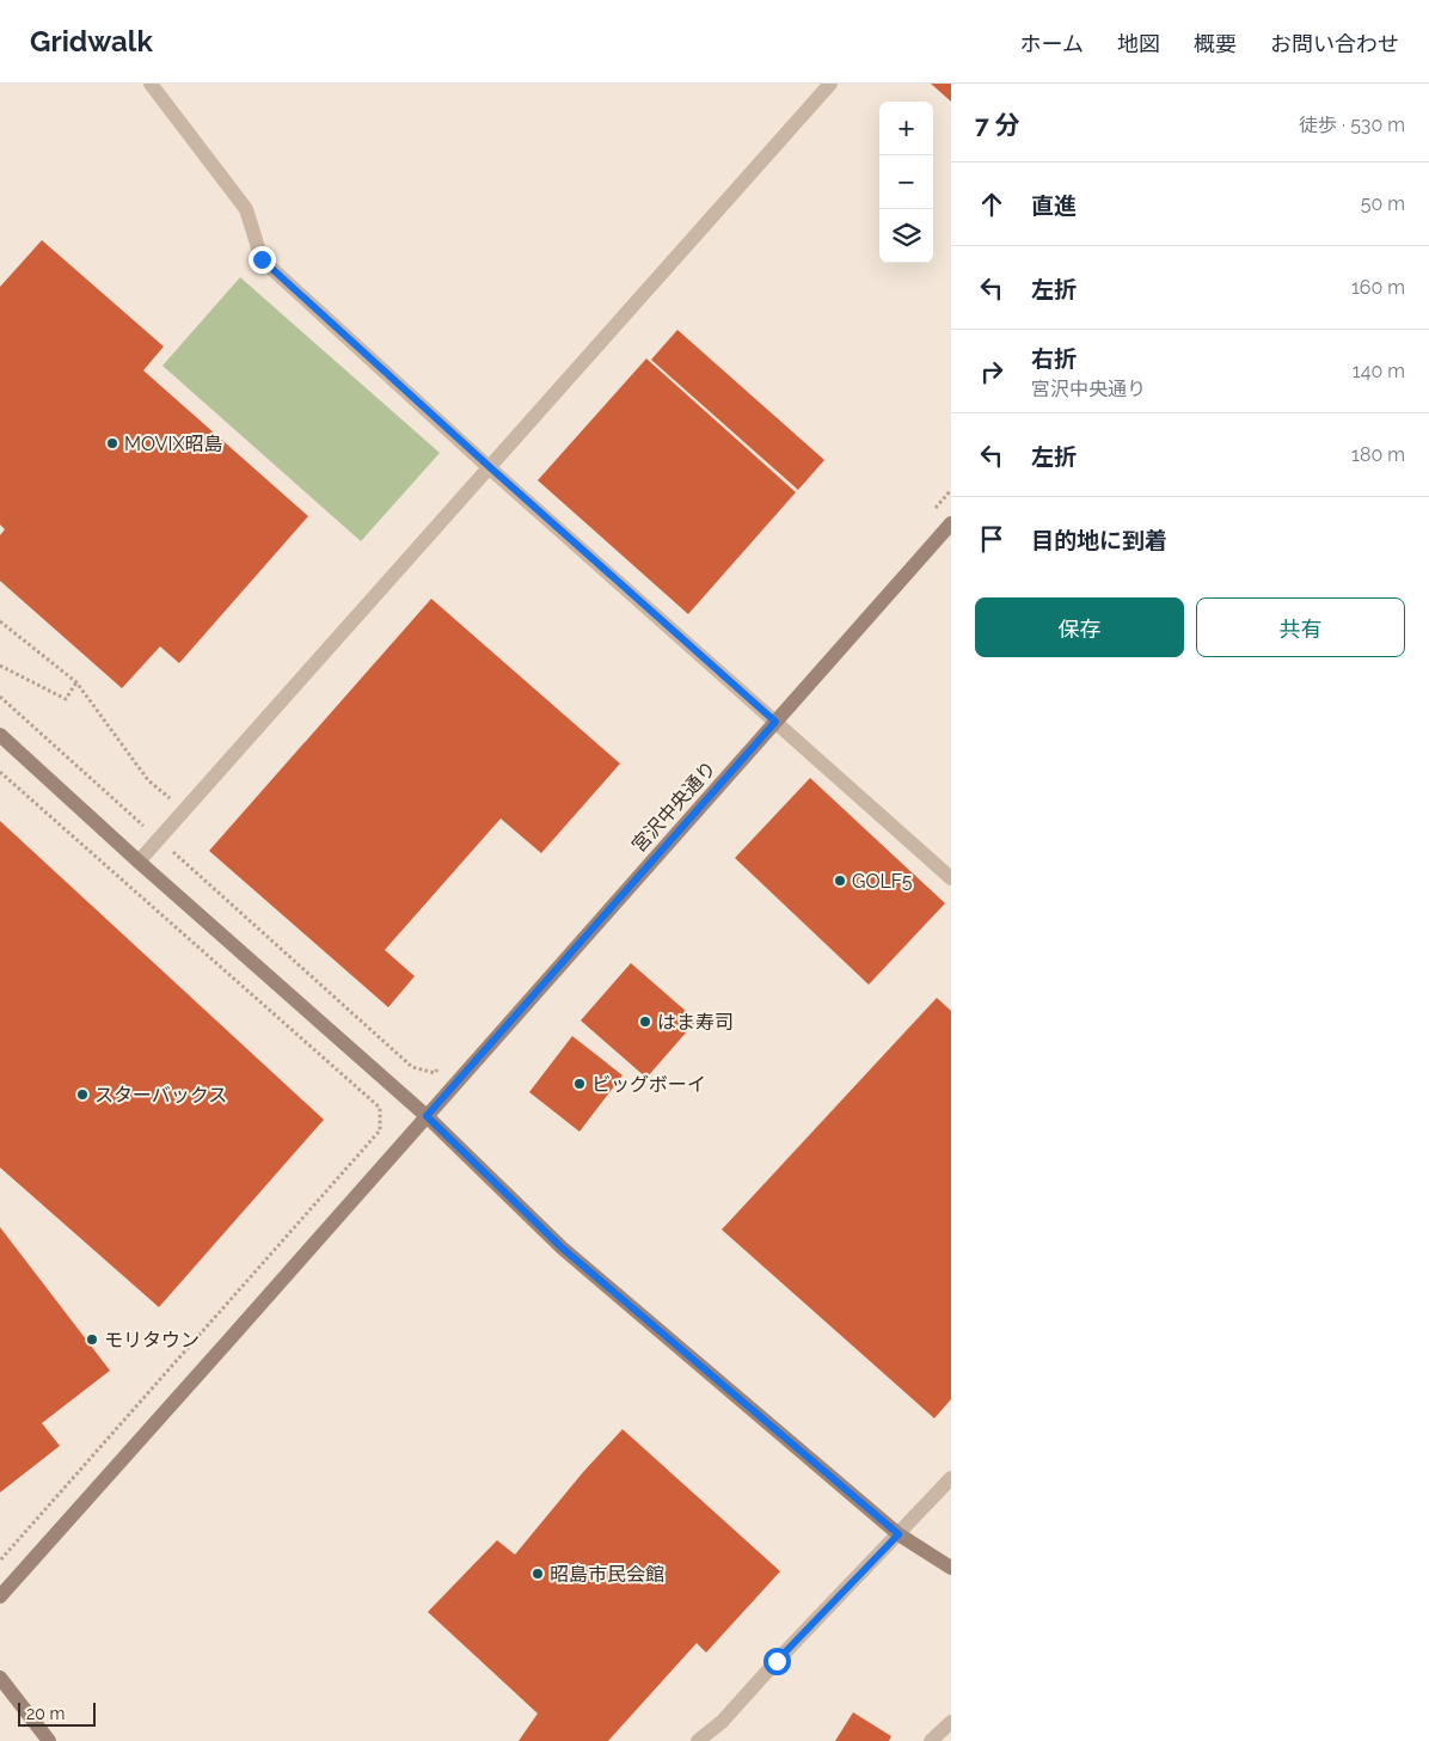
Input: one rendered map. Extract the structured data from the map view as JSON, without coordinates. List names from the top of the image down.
{
  "streets": {
    "street": ["宮沢中央通り"]
  },
  "places": [
    "MOVIX昭島",
    "GOLF5",
    "はま寿司",
    "ビッグボーイ",
    "スターバックス",
    "モリタウン",
    "昭島市民会館"
  ],
  "scale_bar": "20 m",
  "page": {
    "header": "Gridwalk",
    "nav": [
      "ホーム",
      "地図",
      "概要",
      "お問い合わせ"
    ],
    "heading": ["7 分", "徒歩 · 530 m"],
    "map_buttons": ["+", "−"],
    "list": [
      ["直進", "50 m"],
      ["左折", "160 m"],
      ["右折", "宮沢中央通り", "140 m"],
      ["左折", "180 m"],
      "目的地に到着"
    ],
    "buttons": ["保存", "共有"],
    "scale": "20 m"
  }
}
